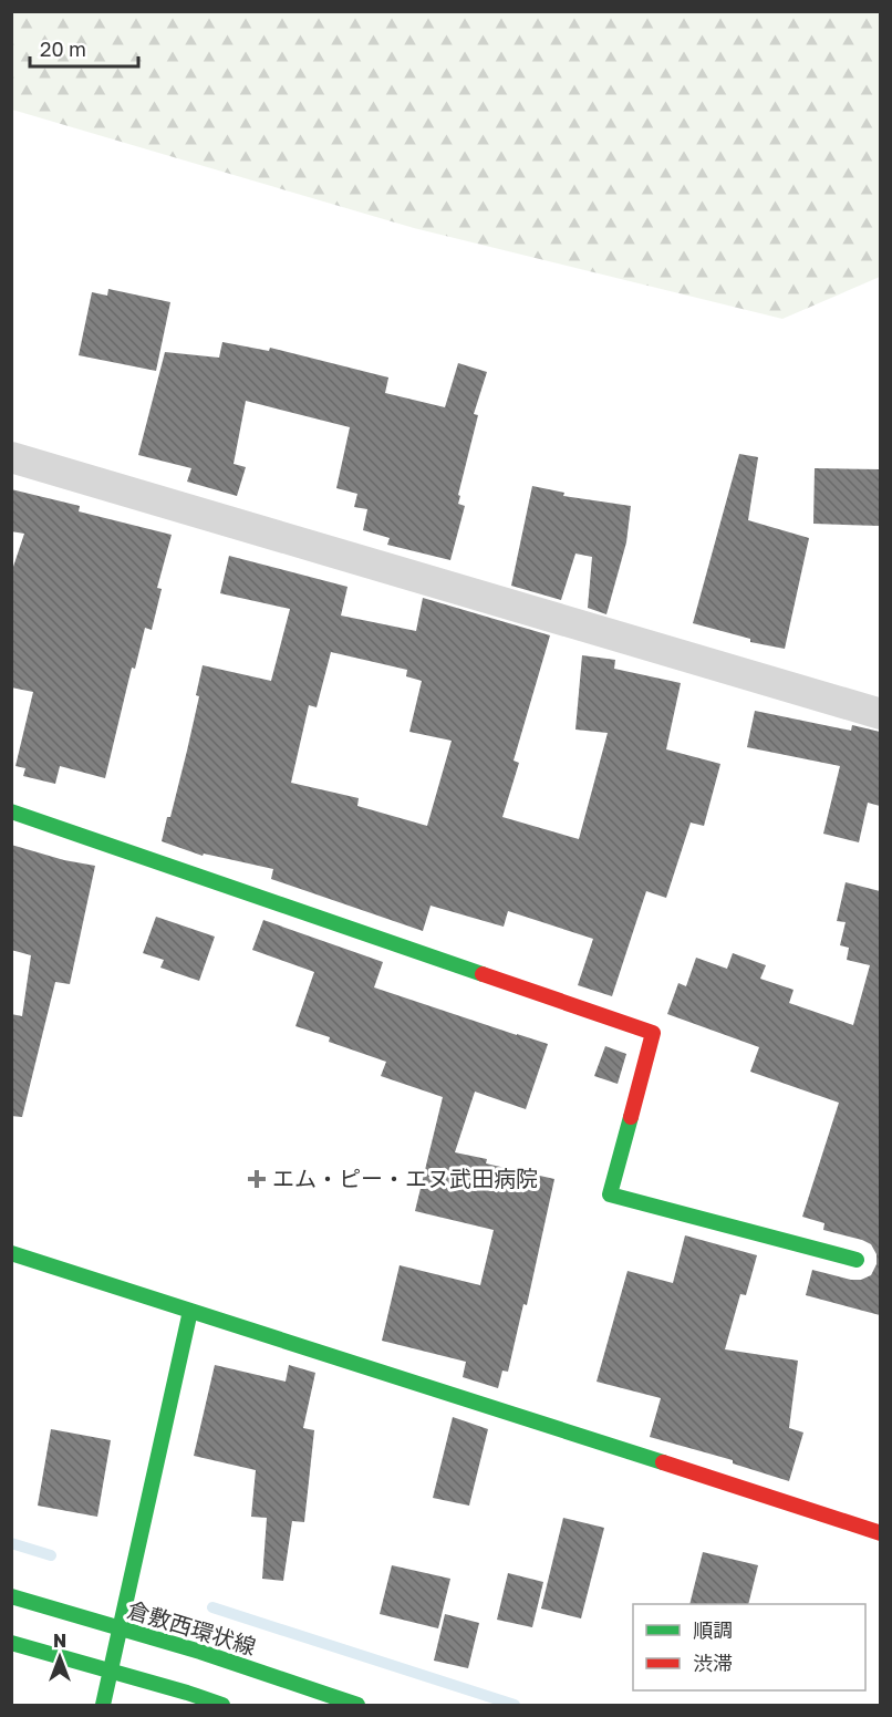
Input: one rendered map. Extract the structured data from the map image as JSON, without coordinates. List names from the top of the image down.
{
  "streets": {
    "street": ["倉敷西環状線"]
  },
  "places": {
    "health": ["エム・ピー・エヌ武田病院"]
  },
  "legend": ["順調", "渋滞"],
  "scale_bar": "20 m",
  "north": "top"
}
